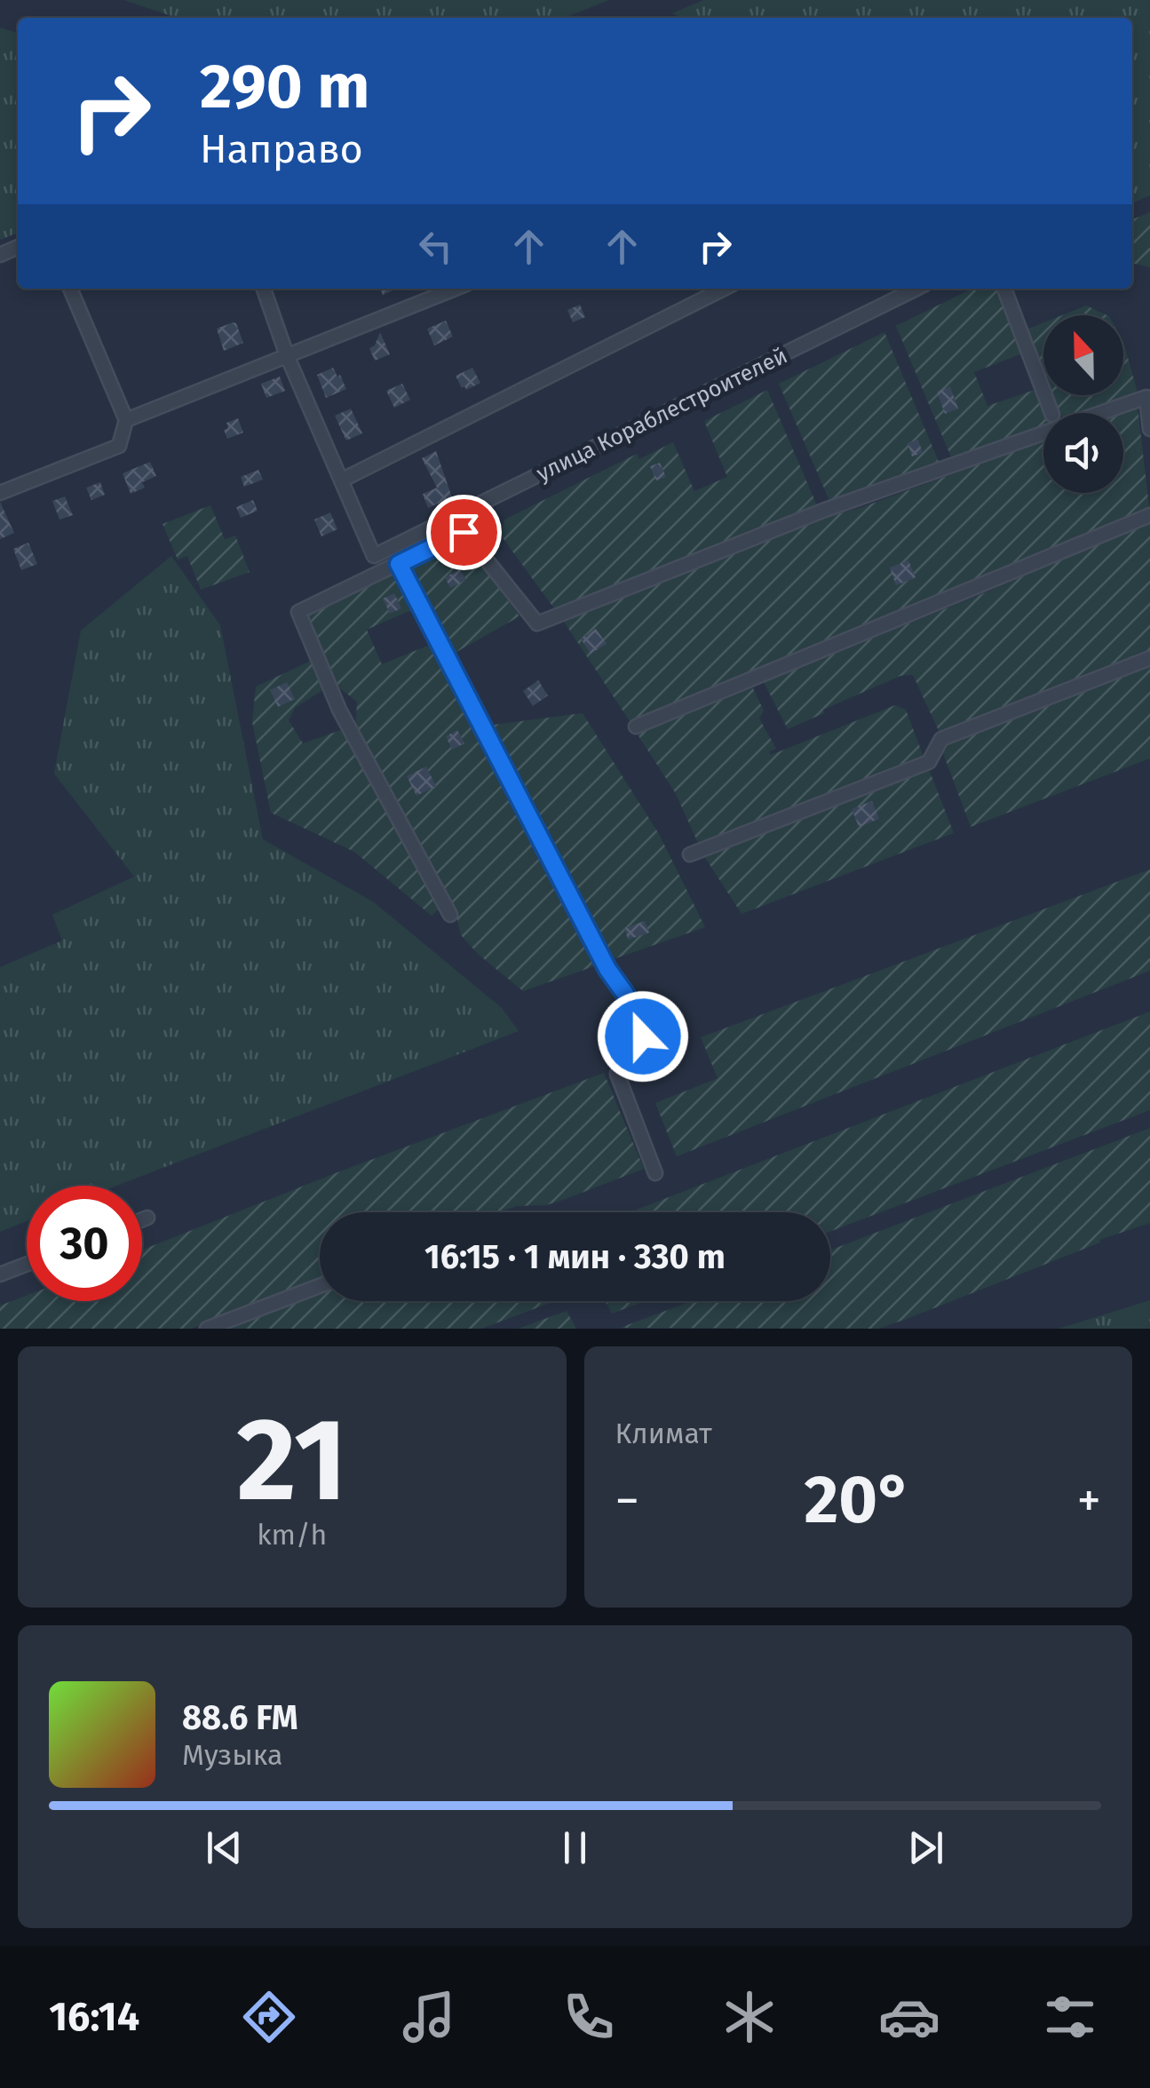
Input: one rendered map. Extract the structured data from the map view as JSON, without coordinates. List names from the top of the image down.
{
  "streets": {
    "street": ["улица Кораблестроителей"]
  },
  "north": "top",
  "page": {
    "turn": ["290 m", "Направо"],
    "limit": "30",
    "trip": "16:15 · 1 мин · 330 m",
    "tile": [
      ["21", "km/h"],
      "Климат"
    ],
    "heat": ["−", "20°", "+"],
    "song": ["88.6 FM", "Музыка"],
    "tabs": "16:14"
  }
}
